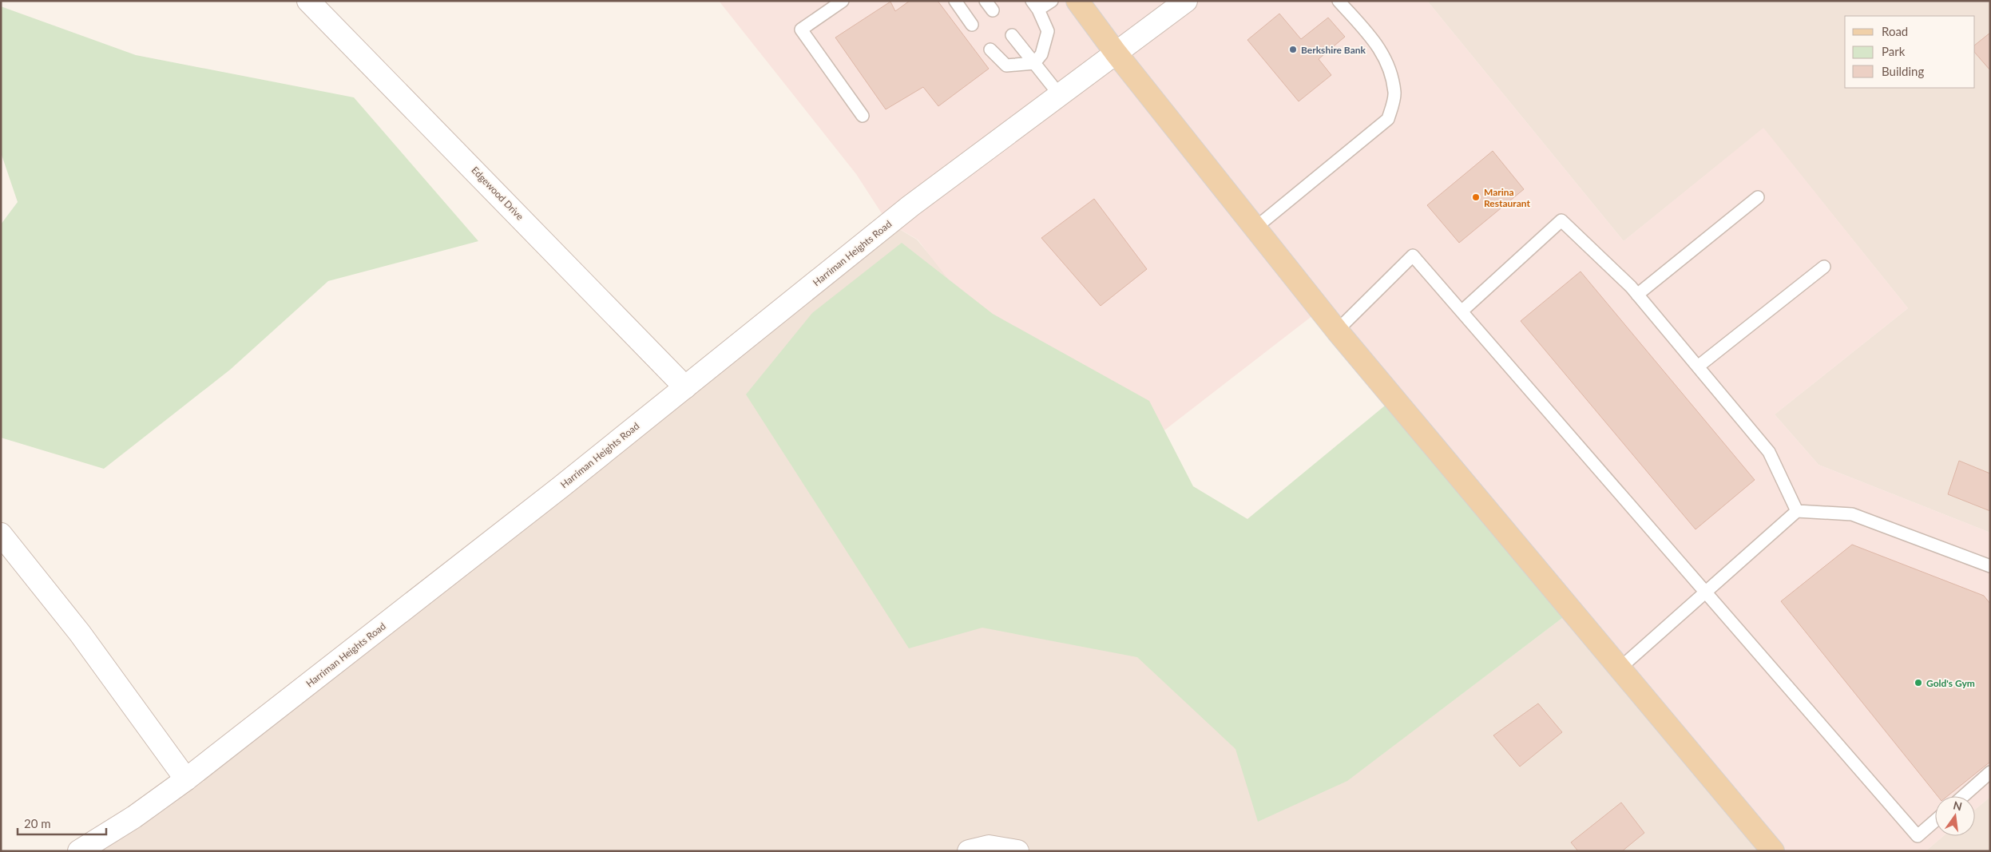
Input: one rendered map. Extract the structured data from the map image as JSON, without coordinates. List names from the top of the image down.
{
  "streets": {
    "street": ["Edgewood Drive", "Harriman Heights Road"]
  },
  "crossings": [
    ["Edgewood Drive", "Harriman Heights Road"]
  ],
  "places": ["Berkshire Bank", "Marina Restaurant", "Gold's Gym"],
  "legend": ["Road", "Park", "Building"],
  "scale_bar": "20 m",
  "north": "top"
}
